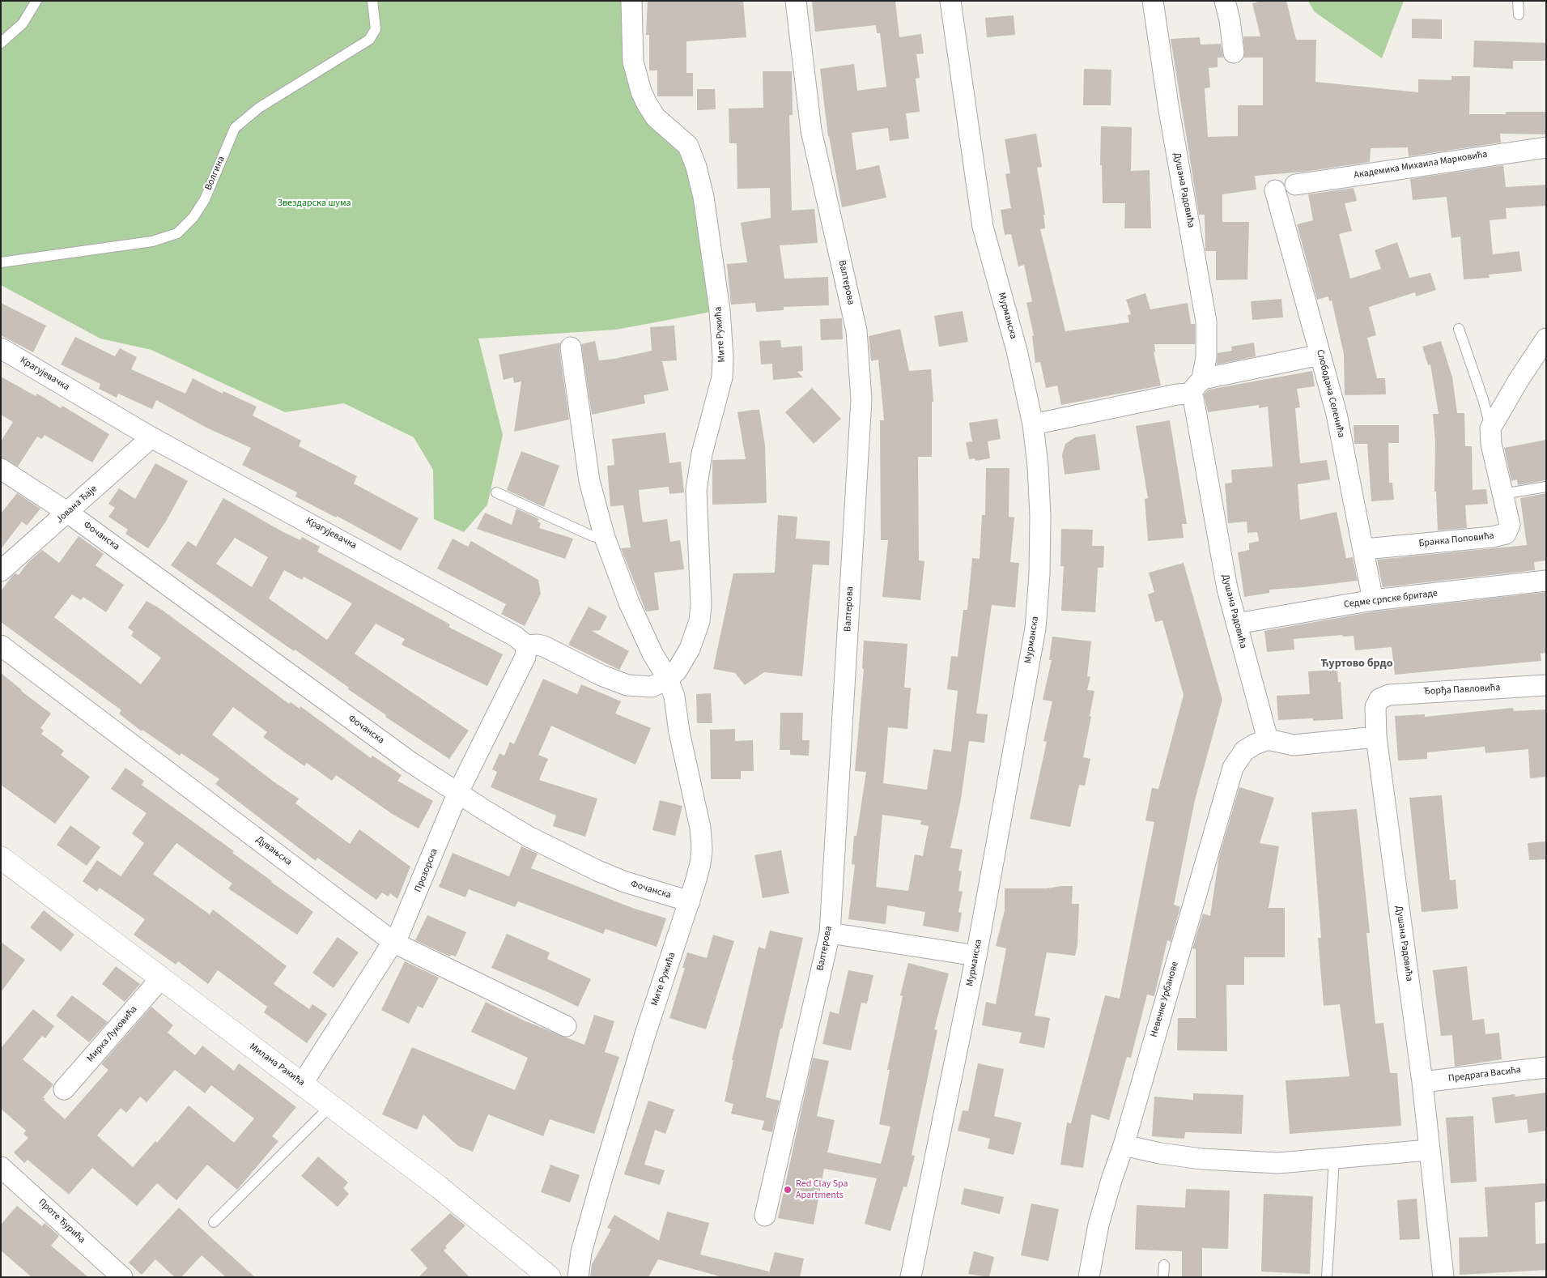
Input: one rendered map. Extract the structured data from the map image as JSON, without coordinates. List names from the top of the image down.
{
  "streets": {
    "street": [
      "Академика Михаила Марковића",
      "Душана Радовића",
      "Валтерова",
      "Мурманска",
      "Мите Ружића",
      "Крагујевачка",
      "Слободана Селенића",
      "Јована Ђаје",
      "Фочанска",
      "Бранка Поповића",
      "Седме српске бригаде",
      "Ђорђа Павловића",
      "Дувањска",
      "Прозорска",
      "Невенке Урбанове",
      "Мирка Луковића",
      "Милана Ракића",
      "Предрага Васића",
      "Проте Ђурића"
    ],
    "lane": ["Волгина"]
  },
  "crossings": [
    ["Душана Радовића", "Седме српске бригаде"],
    ["Душана Радовића", "Ђорђа Павловића"],
    ["Душана Радовића", "Невенке Урбанове"],
    ["Душана Радовића", "Предрага Васића"],
    ["Мите Ружића", "Фочанска"],
    ["Крагујевачка", "Јована Ђаје"],
    ["Крагујевачка", "Прозорска"],
    ["Слободана Селенића", "Бранка Поповића"],
    ["Слободана Селенића", "Седме српске бригаде"],
    ["Јована Ђаје", "Фочанска"],
    ["Фочанска", "Прозорска"],
    ["Дувањска", "Прозорска"],
    ["Прозорска", "Милана Ракића"],
    ["Мирка Луковића", "Милана Ракића"]
  ],
  "districts": ["Ћуртово брдо"],
  "parks": ["Звездарска шума"],
  "places": ["Red Clay Spa Apartments"]
}
